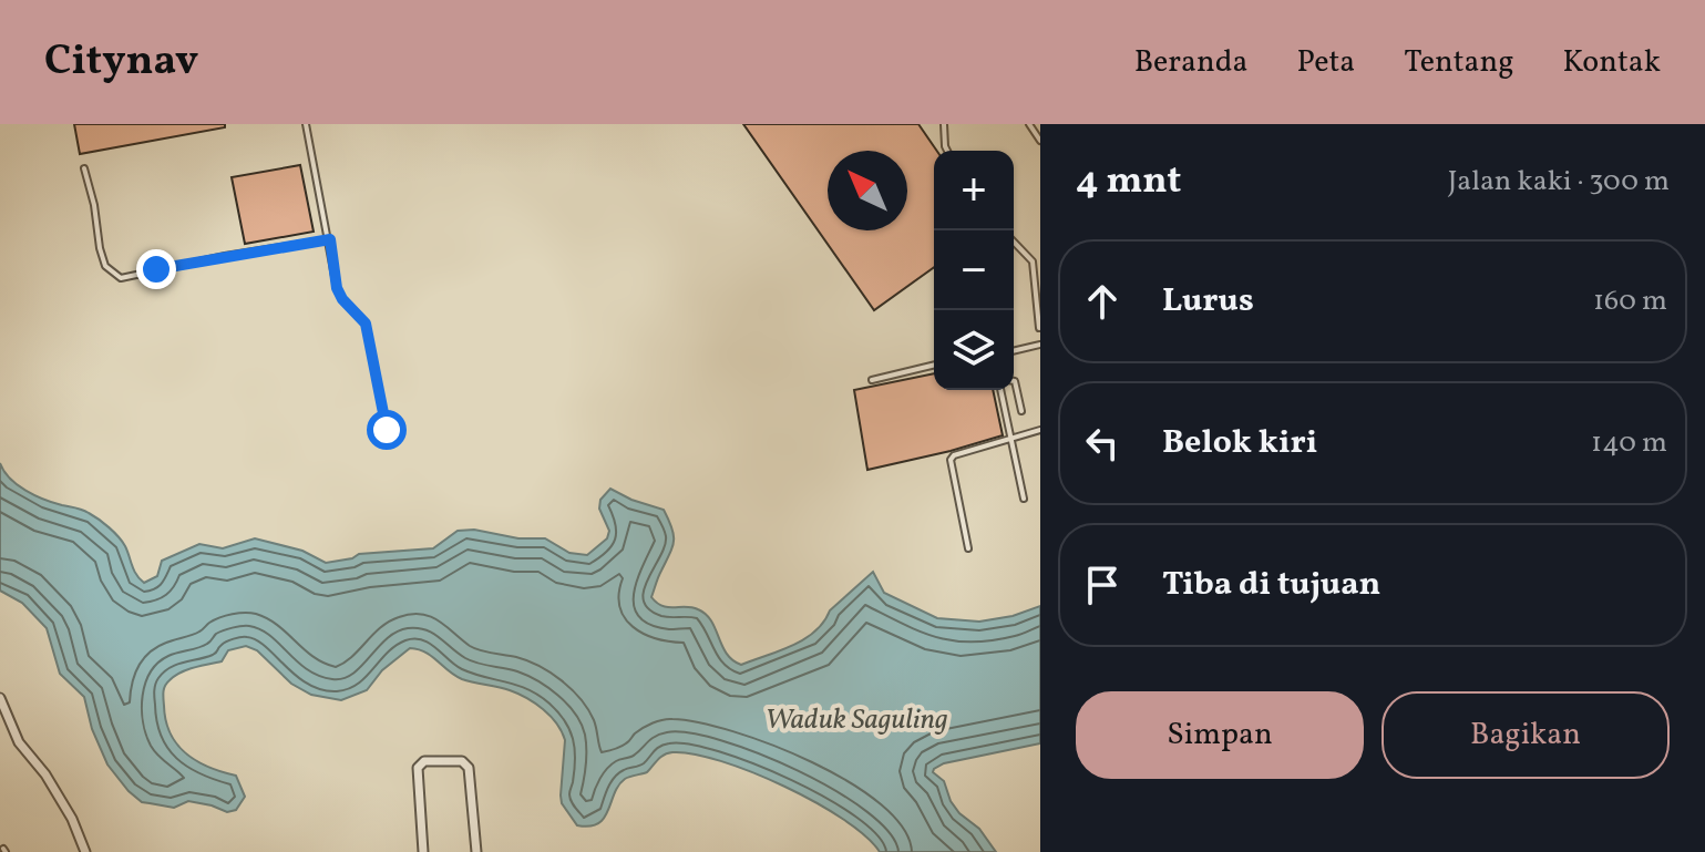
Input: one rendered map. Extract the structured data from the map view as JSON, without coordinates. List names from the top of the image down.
{
  "water": ["Waduk Saguling"],
  "north": "top left",
  "page": {
    "header": "Citynav",
    "nav": [
      "Beranda",
      "Peta",
      "Tentang",
      "Kontak"
    ],
    "heading": ["4 mnt", "Jalan kaki · 300 m"],
    "map_buttons": ["+", "−"],
    "list": [
      ["Lurus", "160 m"],
      ["Belok kiri", "140 m"],
      "Tiba di tujuan"
    ],
    "buttons": ["Simpan", "Bagikan"]
  }
}
